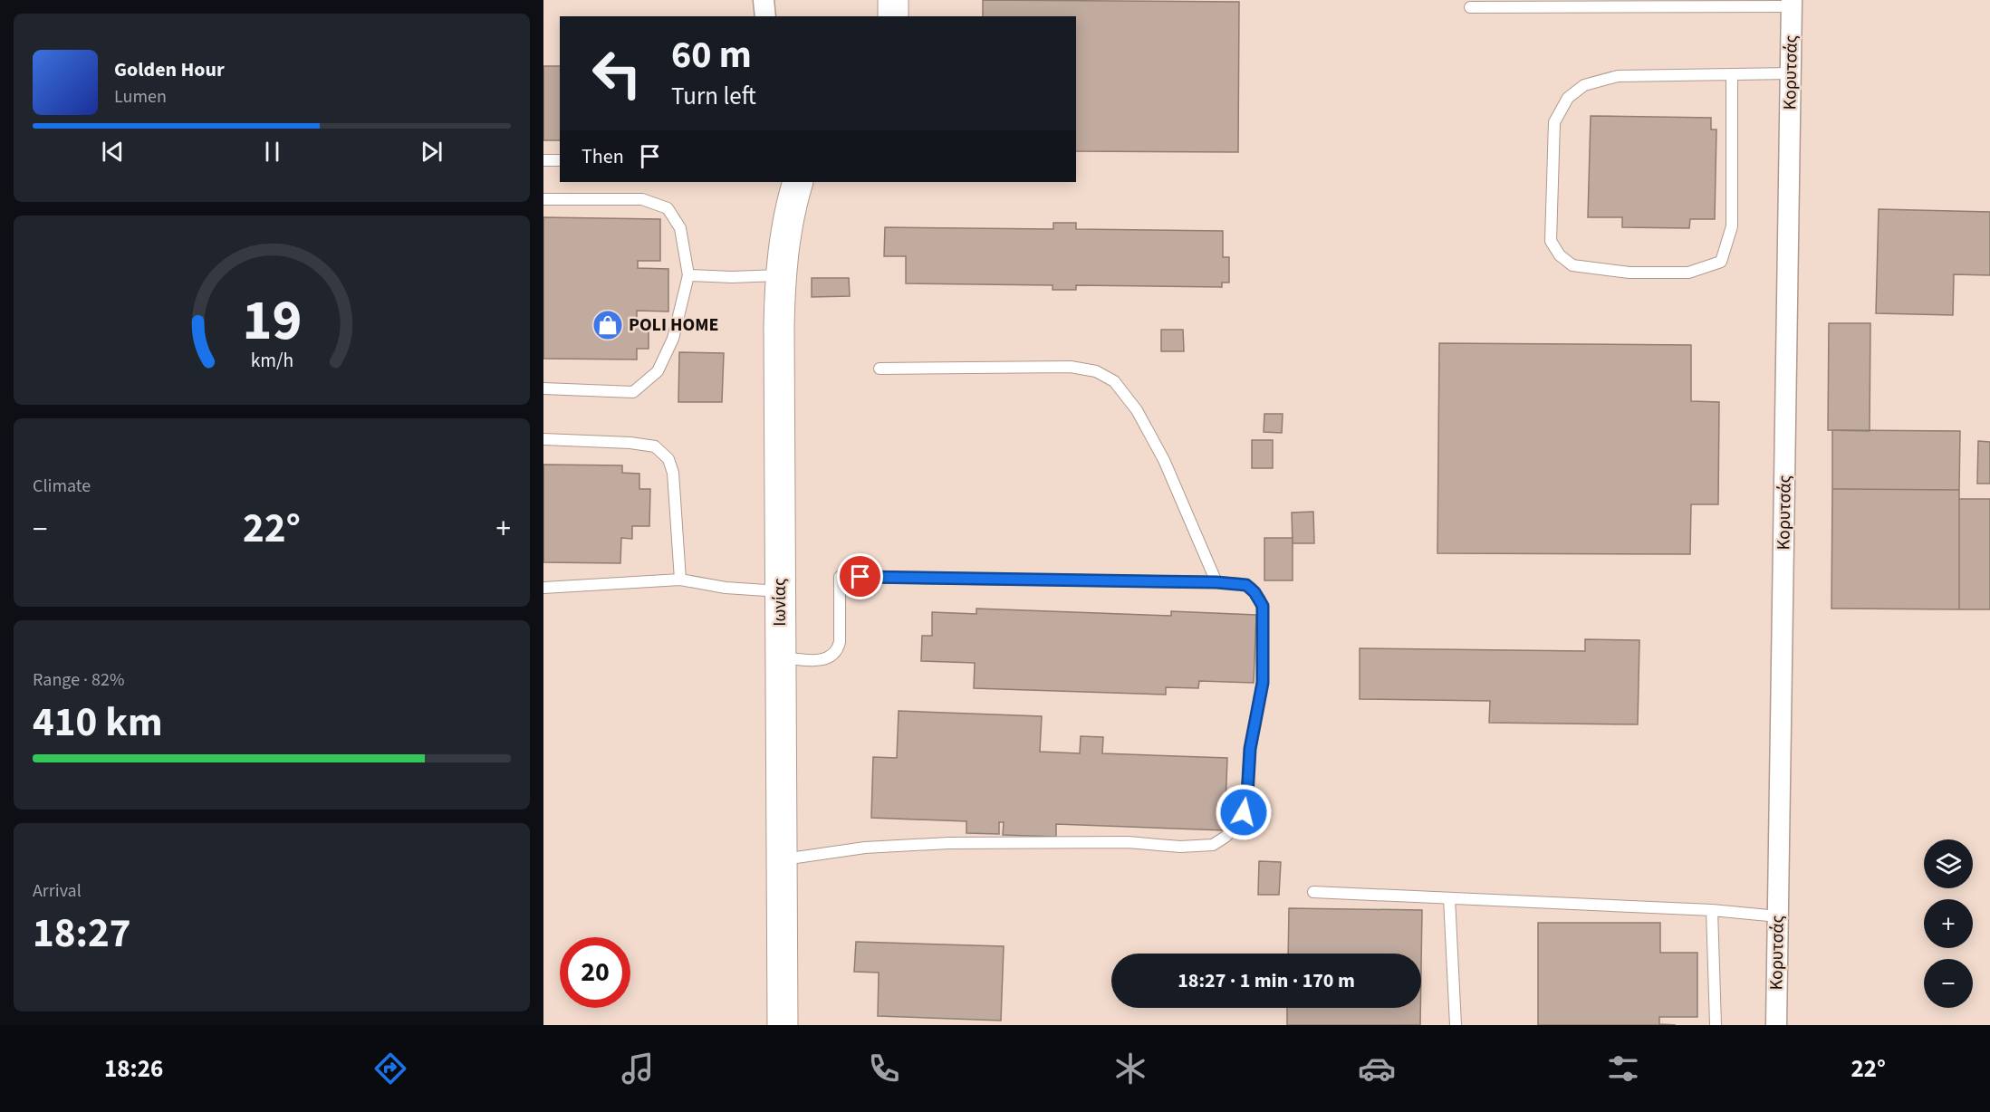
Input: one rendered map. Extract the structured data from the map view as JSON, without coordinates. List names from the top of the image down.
{
  "streets": {
    "street": ["Κορυτσάς", "Ιωνίας"]
  },
  "places": {
    "shop": ["POLI HOME"]
  },
  "page": {
    "turn": ["60 m", "Turn left"],
    "song": ["Golden Hour", "Lumen"],
    "then": "Then",
    "tile": [
      "Climate",
      ["Range · 82%", "410 km"],
      ["Arrival", "18:27"]
    ],
    "heat": ["−", "22°", "+"],
    "map_buttons": ["+", "−"],
    "limit": "20",
    "trip": "18:27 · 1 min · 170 m",
    "tabs": ["18:26", "22°"],
    "gauge": ["19", "km/h"]
  }
}
